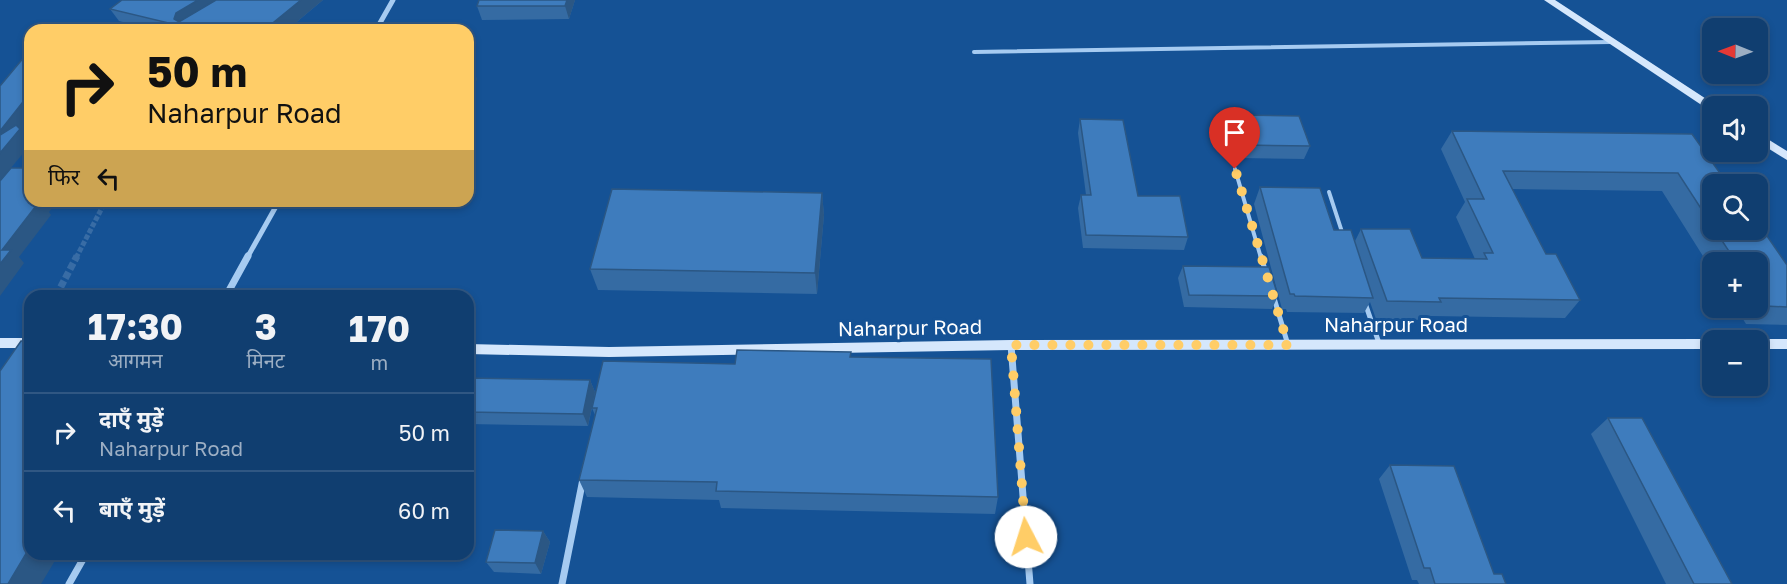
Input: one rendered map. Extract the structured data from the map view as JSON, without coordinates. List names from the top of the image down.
{
  "streets": {
    "street": ["Naharpur Road"]
  },
  "north": "left",
  "page": {
    "map_buttons": ["+", "−"],
    "turn": ["50 m", "Naharpur Road"],
    "then": "फिर",
    "eta": [
      "17:30",
      "आगमन",
      "3",
      "मिनट",
      "170",
      "m"
    ],
    "list": [
      {
        "name": "दाएँ मुड़ें",
        "note": "Naharpur Road",
        "value": "50 m"
      },
      {
        "name": "बाएँ मुड़ें",
        "value": "60 m"
      }
    ]
  }
}
